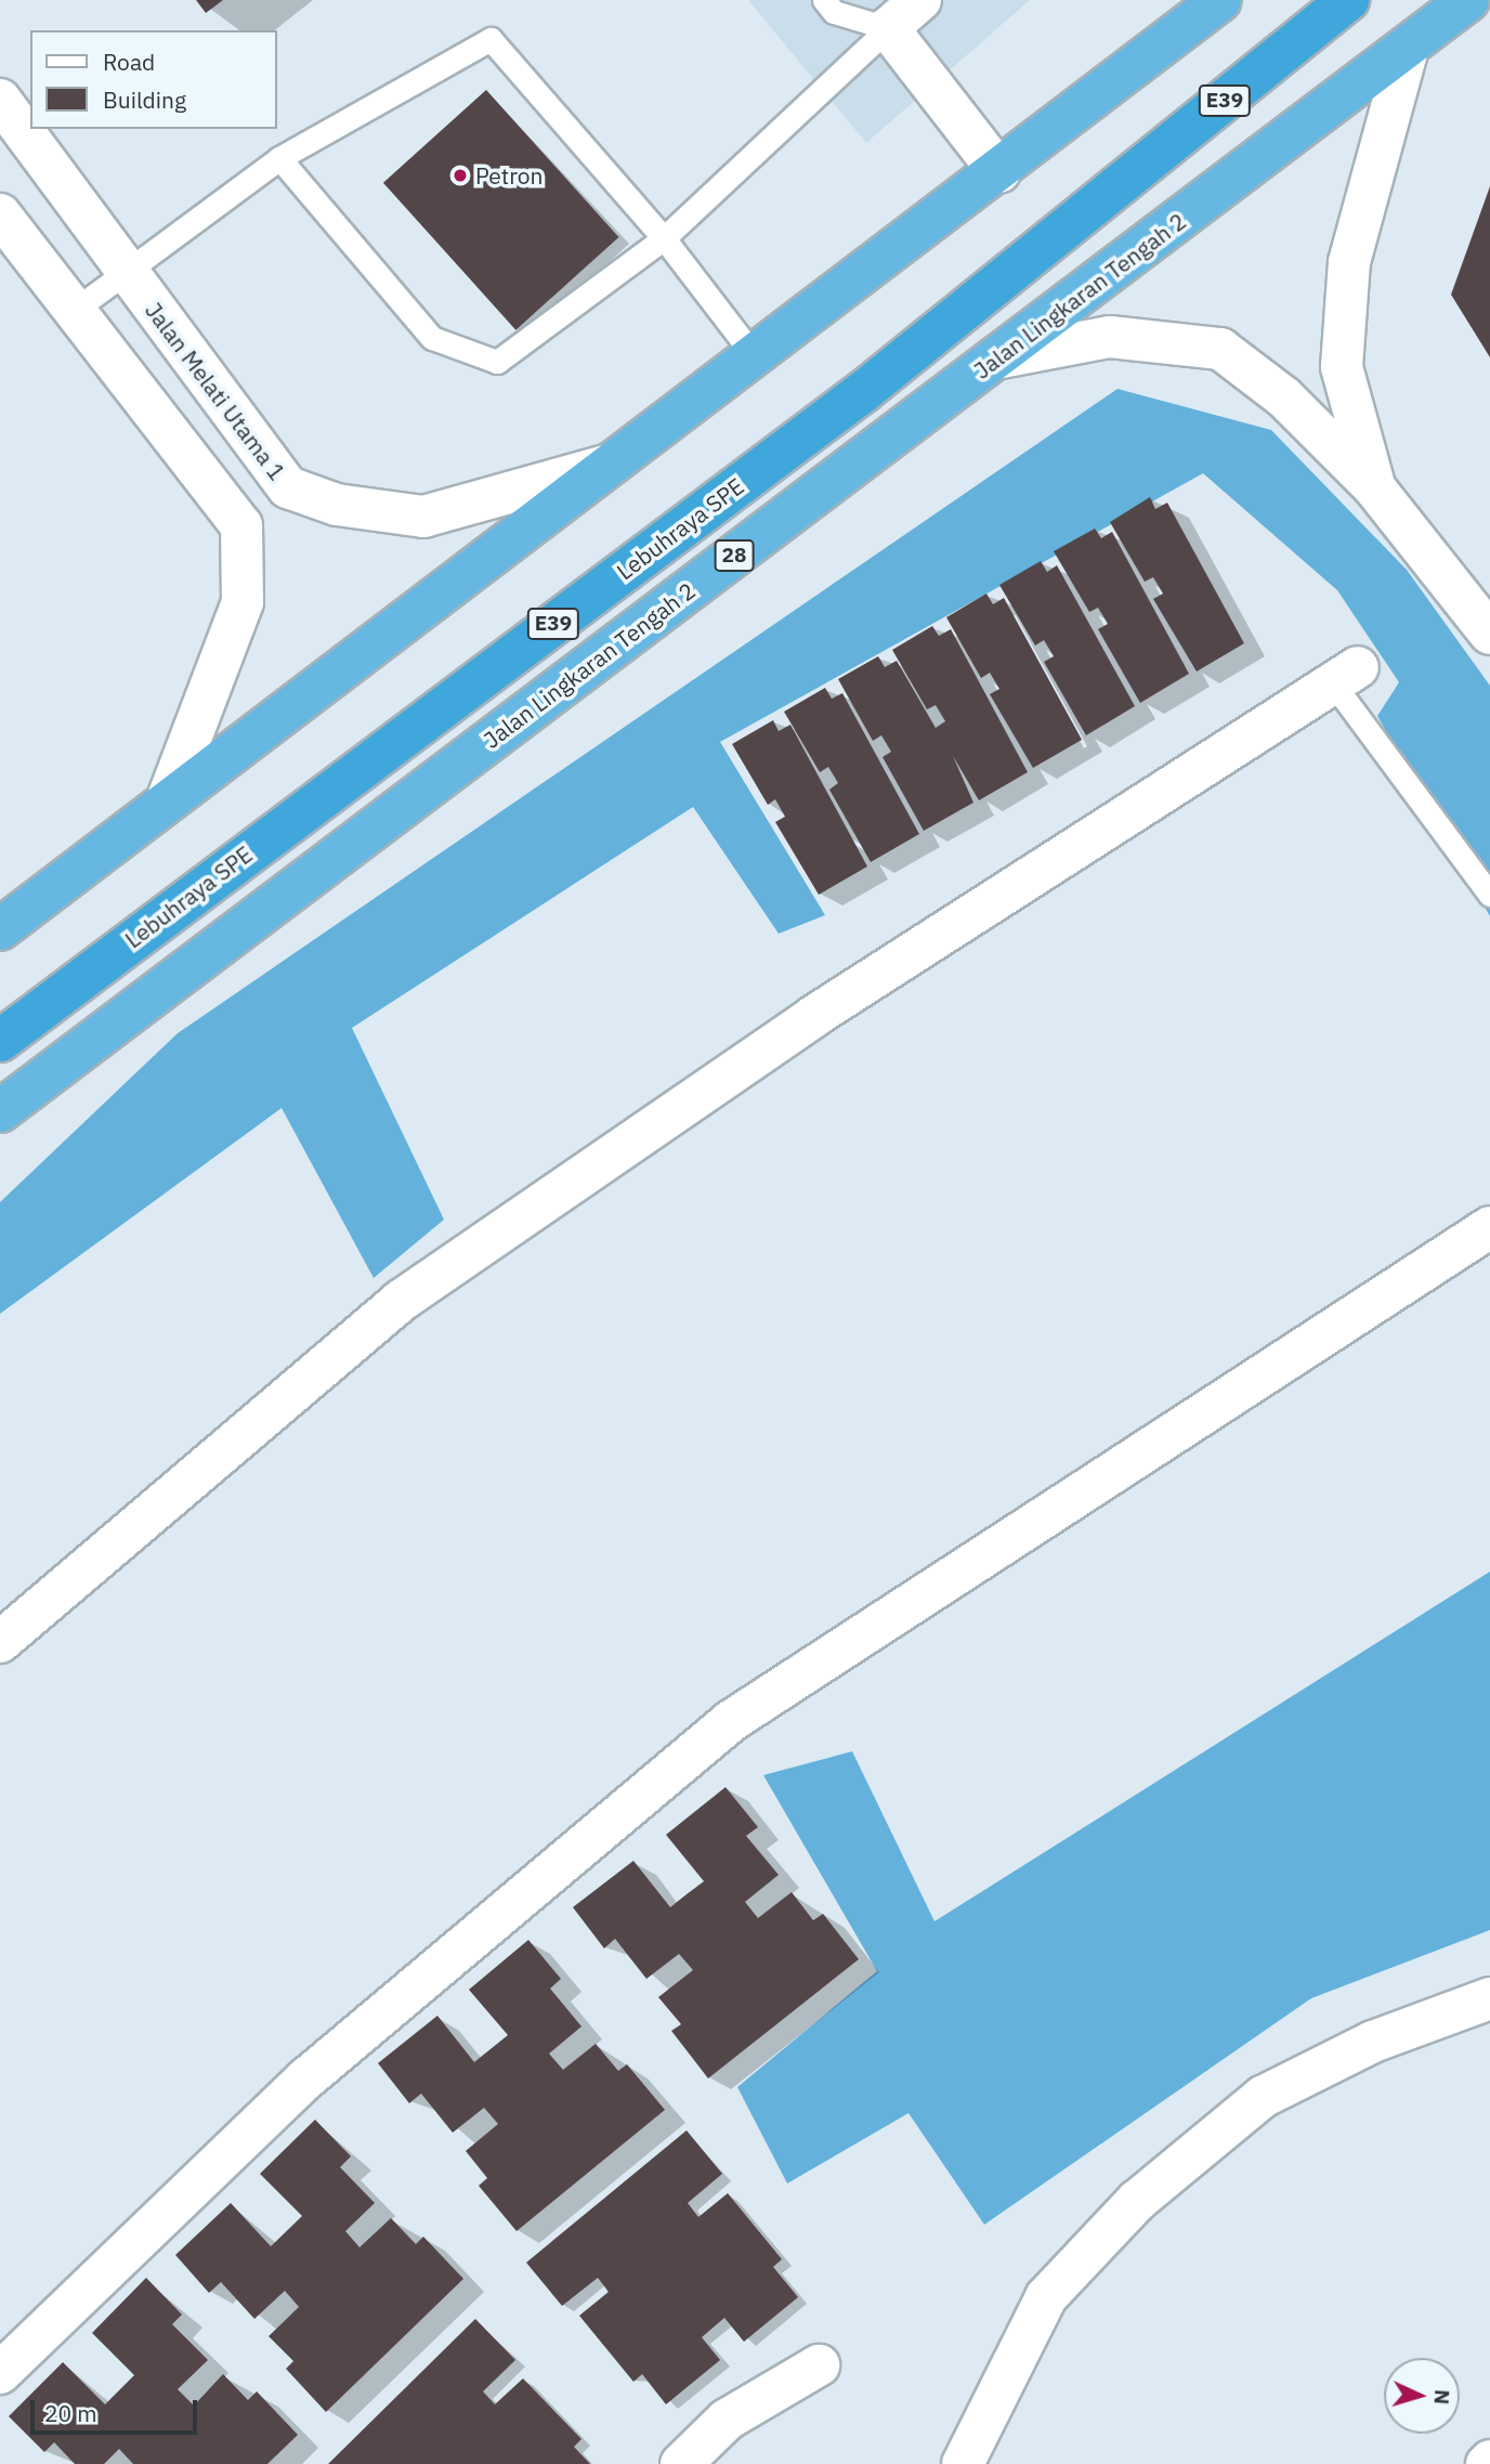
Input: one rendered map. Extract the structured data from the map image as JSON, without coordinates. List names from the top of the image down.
{
  "streets": {
    "highway": [
      "E39",
      "Jalan Lingkaran Tengah 2",
      "Lebuhraya SPE",
      "28"
    ],
    "street": ["Jalan Melati Utama 1"]
  },
  "places": ["Petron"],
  "legend": ["Road", "Building"],
  "scale_bar": "20 m",
  "north": "right"
}
